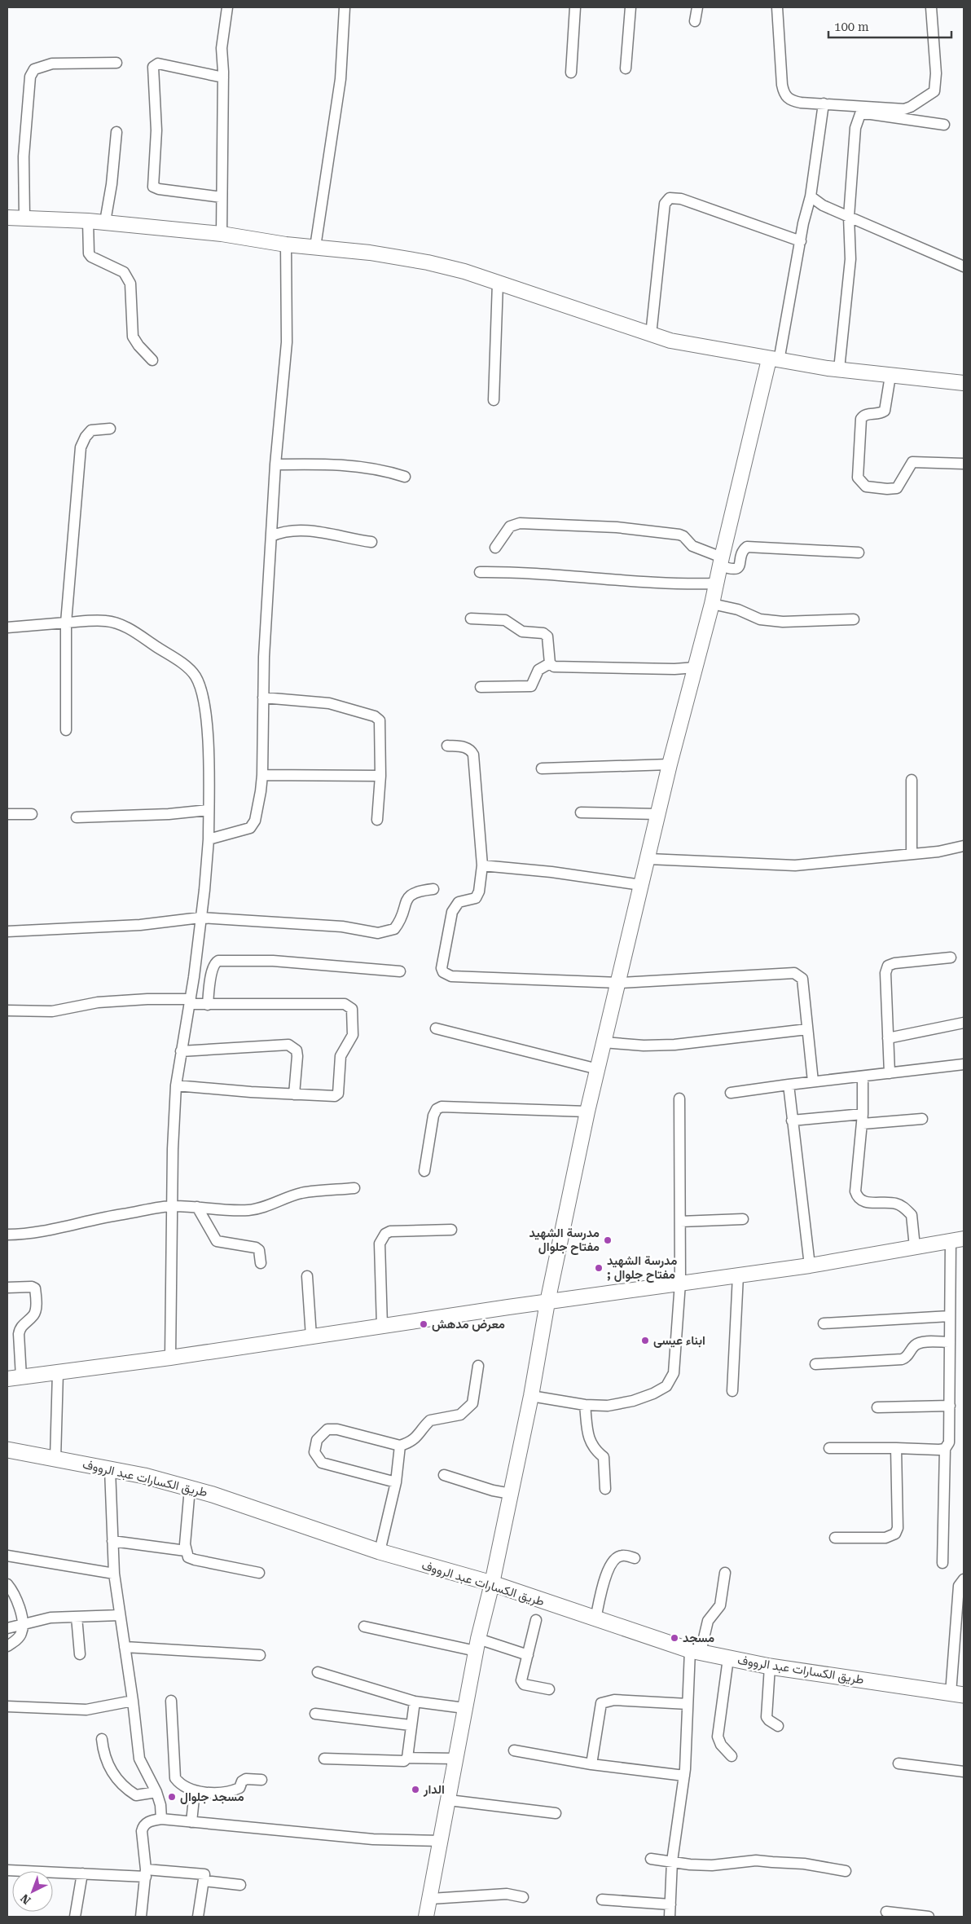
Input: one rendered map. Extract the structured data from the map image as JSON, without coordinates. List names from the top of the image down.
{
  "streets": {
    "main road": ["طريق الكسارات عبد الرووف"]
  },
  "places": [
    "مدرسة الشهيد مفتاح جلوال",
    "مدرسة الشهيد ; مفتاح جلوال",
    "معرض مدهش",
    "ابناء عيسى",
    "مسجد",
    "الدار",
    "مسجد جلوال"
  ],
  "scale_bar": "100 m",
  "north": "bottom left"
}
